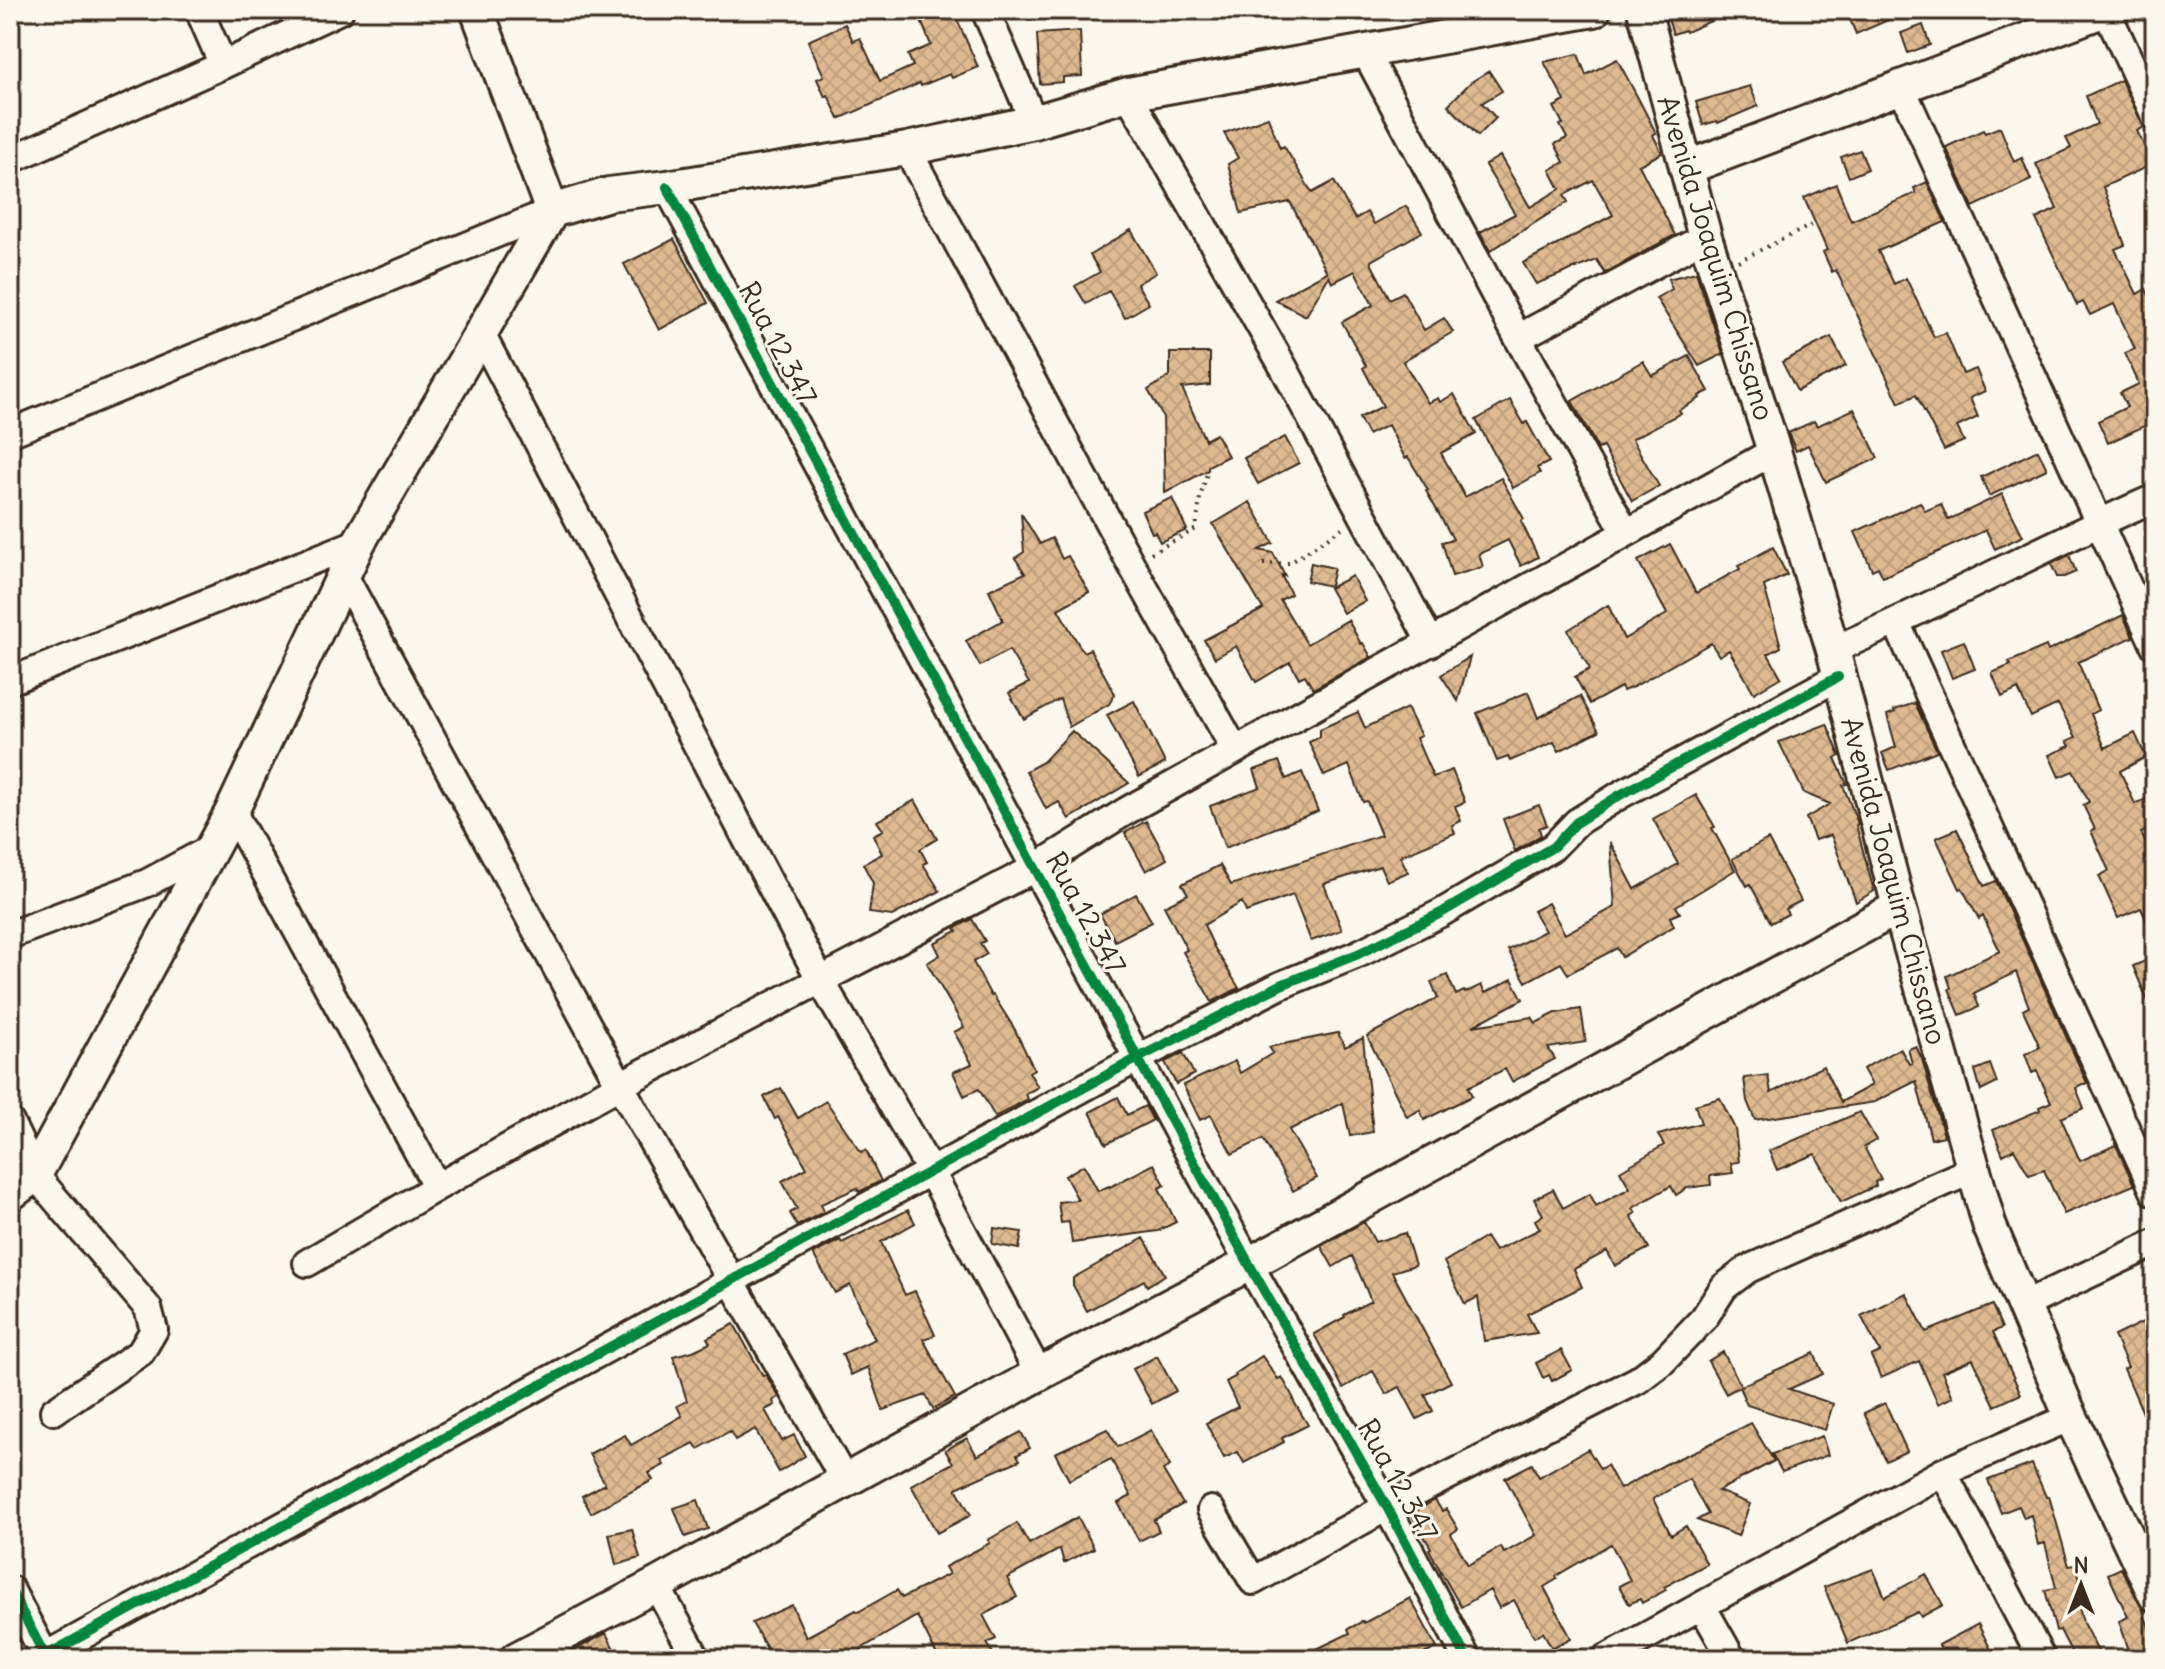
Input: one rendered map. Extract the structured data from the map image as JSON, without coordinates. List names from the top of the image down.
{
  "streets": {
    "street": ["Avenida Joaquim Chissano", "Rua 12.347"]
  },
  "north": "top"
}
